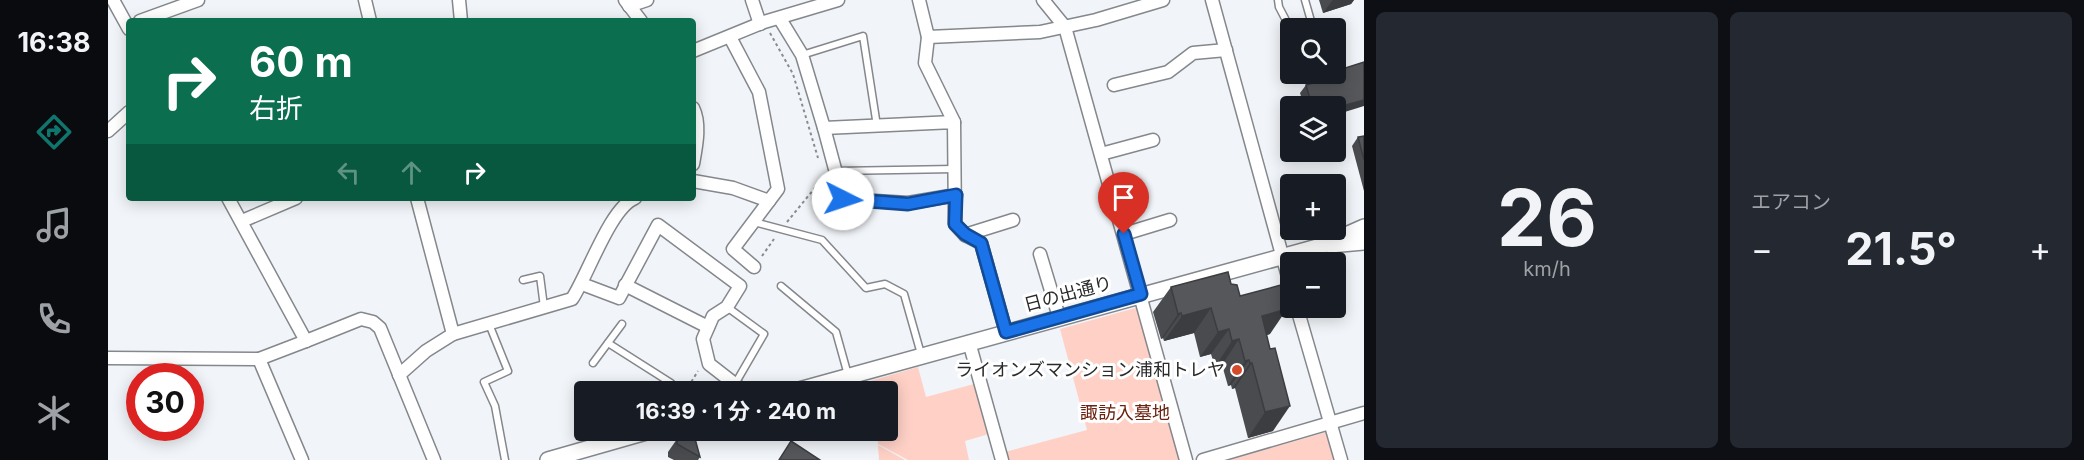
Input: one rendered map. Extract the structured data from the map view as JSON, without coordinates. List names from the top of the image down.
{
  "streets": {
    "street": ["日の出通り"]
  },
  "parks": ["諏訪入墓地"],
  "places": ["ライオンズマンション浦和トレヤ"],
  "page": {
    "tabs": "16:38",
    "tile": [
      ["26", "km/h"],
      "エアコン"
    ],
    "map_buttons": ["+", "−"],
    "turn": ["60 m", "右折"],
    "heat": ["−", "21.5°", "+"],
    "limit": "30",
    "trip": "16:39 · 1 分 · 240 m"
  }
}
